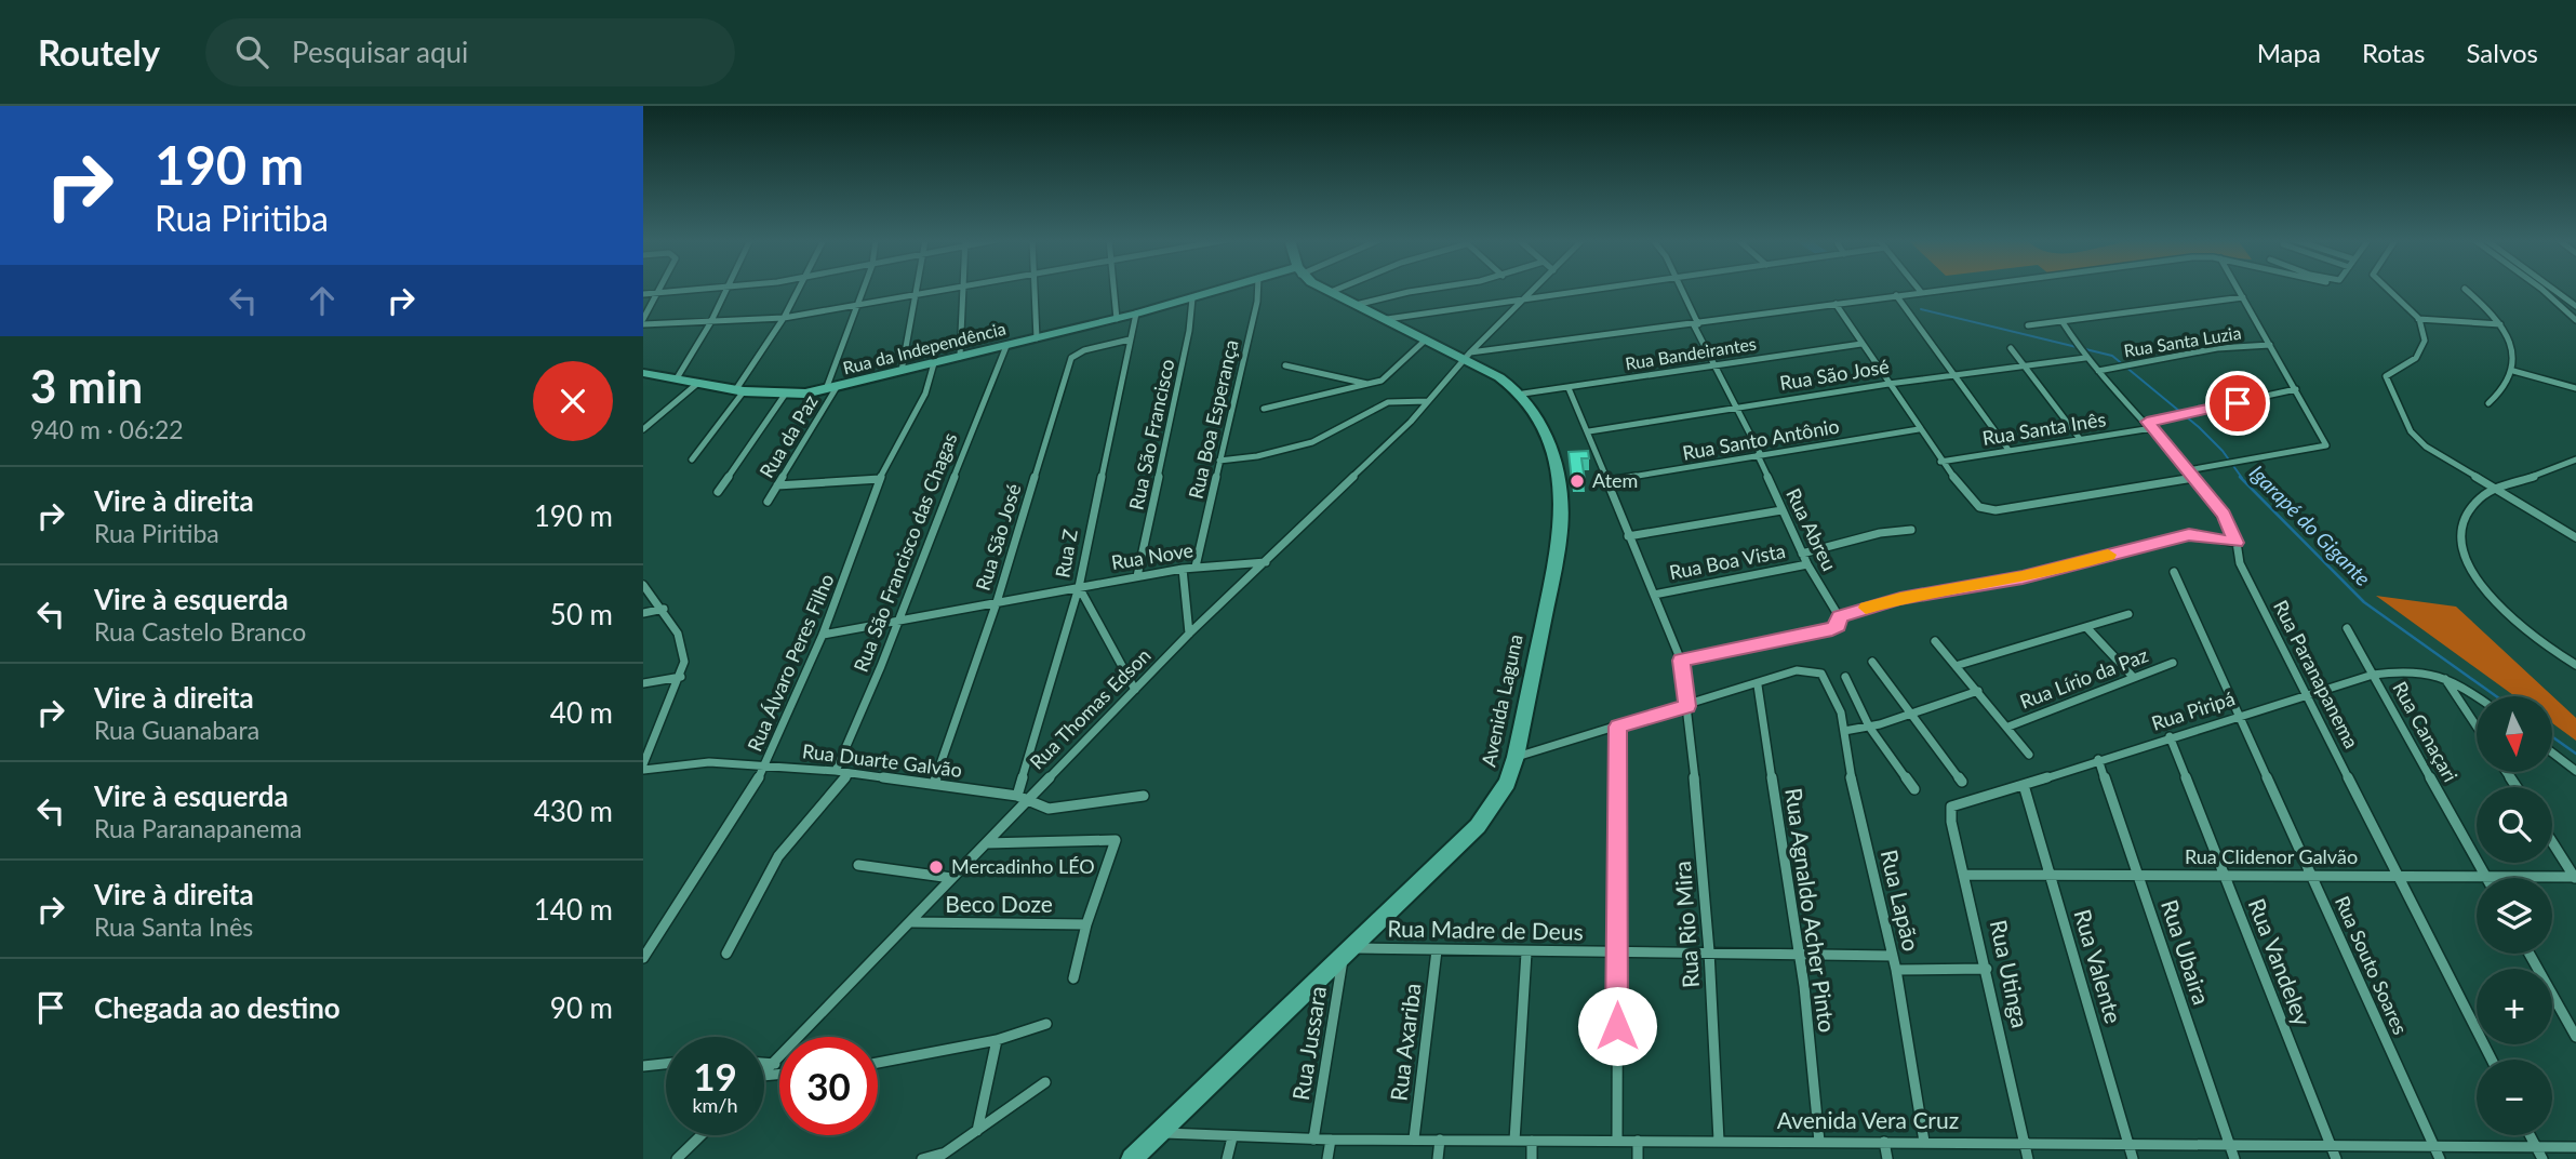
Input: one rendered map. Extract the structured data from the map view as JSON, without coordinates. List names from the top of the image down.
{
  "streets": {
    "main road": ["Rua da Independência", "Avenida Laguna"],
    "street": [
      "Rua Santa Luzia",
      "Rua Bandeirantes",
      "Rua São José",
      "Rua Boa Esperança",
      "Rua Santa Inês",
      "Rua São Francisco",
      "Rua da Paz",
      "Rua Santo Antônio",
      "Rua Abreu",
      "Rua São Francisco das Chagas",
      "Rua Z",
      "Rua Nove",
      "Rua Boa Vista",
      "Rua Álvaro Peres Filho",
      "Rua Paranapanema",
      "Rua Lírio da Paz",
      "Rua Thomas Edson",
      "Rua Piripá",
      "Rua Canaçari",
      "Rua Duarte Galvão",
      "Rua Clidenor Galvão",
      "Rua Lapão",
      "Beco Doze",
      "Rua Agnaldo Acher Pinto",
      "Rua Rio Mira",
      "Rua Madre de Deus",
      "Rua Ubaira",
      "Rua Vandeley",
      "Rua Souto Soares",
      "Rua Valente",
      "Rua Utinga",
      "Rua Axariba",
      "Rua Jussara",
      "Avenida Vera Cruz"
    ]
  },
  "crossings": [
    ["Rua Santa Luzia", "Rua Paranapanema"],
    ["Rua da Independência", "Rua São Francisco"],
    ["Rua da Independência", "Rua da Paz"],
    ["Rua da Independência", "Rua São Francisco das Chagas"],
    ["Rua da Independência", "Rua Z"],
    ["Rua da Independência", "Rua Álvaro Peres Filho"],
    ["Rua Bandeirantes", "Rua Abreu"],
    ["Rua Bandeirantes", "Avenida Laguna"],
    ["Rua Bandeirantes", "Rua Rio Mira"],
    ["Rua São José", "Rua Abreu"],
    ["Rua São José", "Rua Z"],
    ["Rua São José", "Rua Nove"],
    ["Rua São José", "Rua Paranapanema"],
    ["Rua São José", "Rua Duarte Galvão"],
    ["Rua São José", "Rua Rio Mira"],
    ["Rua Boa Esperança", "Rua Nove"],
    ["Rua Santa Inês", "Rua Paranapanema"],
    ["Rua São Francisco", "Rua Nove"],
    ["Rua Santo Antônio", "Rua Abreu"],
    ["Rua Santo Antônio", "Rua Rio Mira"],
    ["Rua Abreu", "Rua Boa Vista"],
    ["Rua São Francisco das Chagas", "Rua Nove"],
    ["Rua São Francisco das Chagas", "Rua Duarte Galvão"],
    ["Rua Z", "Rua Nove"],
    ["Rua Z", "Rua Thomas Edson"],
    ["Rua Z", "Rua Duarte Galvão"],
    ["Rua Nove", "Rua Álvaro Peres Filho"],
    ["Rua Nove", "Rua Thomas Edson"],
    ["Rua Boa Vista", "Rua Rio Mira"],
    ["Rua Álvaro Peres Filho", "Rua Duarte Galvão"],
    ["Rua Paranapanema", "Rua Piripá"],
    ["Rua Paranapanema", "Rua Clidenor Galvão"],
    ["Avenida Laguna", "Rua Thomas Edson"],
    ["Avenida Laguna", "Rua Madre de Deus"],
    ["Avenida Laguna", "Rua Jussara"],
    ["Avenida Laguna", "Avenida Vera Cruz"],
    ["Rua Thomas Edson", "Rua Duarte Galvão"],
    ["Rua Thomas Edson", "Beco Doze"],
    ["Rua Piripá", "Rua Canaçari"],
    ["Rua Piripá", "Rua Ubaira"],
    ["Rua Piripá", "Rua Vandeley"],
    ["Rua Piripá", "Rua Souto Soares"],
    ["Rua Piripá", "Rua Valente"],
    ["Rua Piripá", "Rua Utinga"],
    ["Rua Canaçari", "Rua Clidenor Galvão"],
    ["Rua Clidenor Galvão", "Rua Ubaira"],
    ["Rua Clidenor Galvão", "Rua Vandeley"],
    ["Rua Clidenor Galvão", "Rua Souto Soares"],
    ["Rua Clidenor Galvão", "Rua Valente"],
    ["Rua Clidenor Galvão", "Rua Utinga"],
    ["Rua Lapão", "Rua Agnaldo Acher Pinto"],
    ["Rua Lapão", "Rua Madre de Deus"],
    ["Rua Lapão", "Avenida Vera Cruz"],
    ["Rua Agnaldo Acher Pinto", "Rua Madre de Deus"],
    ["Rua Agnaldo Acher Pinto", "Avenida Vera Cruz"],
    ["Rua Rio Mira", "Rua Madre de Deus"],
    ["Rua Rio Mira", "Avenida Vera Cruz"],
    ["Rua Madre de Deus", "Rua Axariba"],
    ["Rua Madre de Deus", "Rua Jussara"],
    ["Rua Ubaira", "Avenida Vera Cruz"],
    ["Rua Vandeley", "Avenida Vera Cruz"],
    ["Rua Souto Soares", "Avenida Vera Cruz"],
    ["Rua Valente", "Avenida Vera Cruz"],
    ["Rua Utinga", "Avenida Vera Cruz"],
    ["Rua Axariba", "Avenida Vera Cruz"],
    ["Rua Jussara", "Avenida Vera Cruz"]
  ],
  "water": ["Igarapé do Gigante"],
  "places": ["Atem", "Mercadinho LÉO"],
  "north": "bottom",
  "page": {
    "header": "Routely",
    "search": "Pesquisar aqui",
    "nav": ["Mapa", "Rotas", "Salvos"],
    "turn": ["190 m", "Rua Piritiba"],
    "heading": ["3 min", "940 m · 06:22"],
    "list": [
      {
        "name": "Vire à direita",
        "note": "Rua Piritiba",
        "value": "190 m"
      },
      {
        "name": "Vire à esquerda",
        "note": "Rua Castelo Branco",
        "value": "50 m"
      },
      {
        "name": "Vire à direita",
        "note": "Rua Guanabara",
        "value": "40 m"
      },
      {
        "name": "Vire à esquerda",
        "note": "Rua Paranapanema",
        "value": "430 m"
      },
      {
        "name": "Vire à direita",
        "note": "Rua Santa Inês",
        "value": "140 m"
      },
      {
        "name": "Chegada ao destino",
        "value": "90 m"
      }
    ],
    "map_buttons": ["+", "−"],
    "speed": "19 km/h",
    "limit": "30"
  }
}
